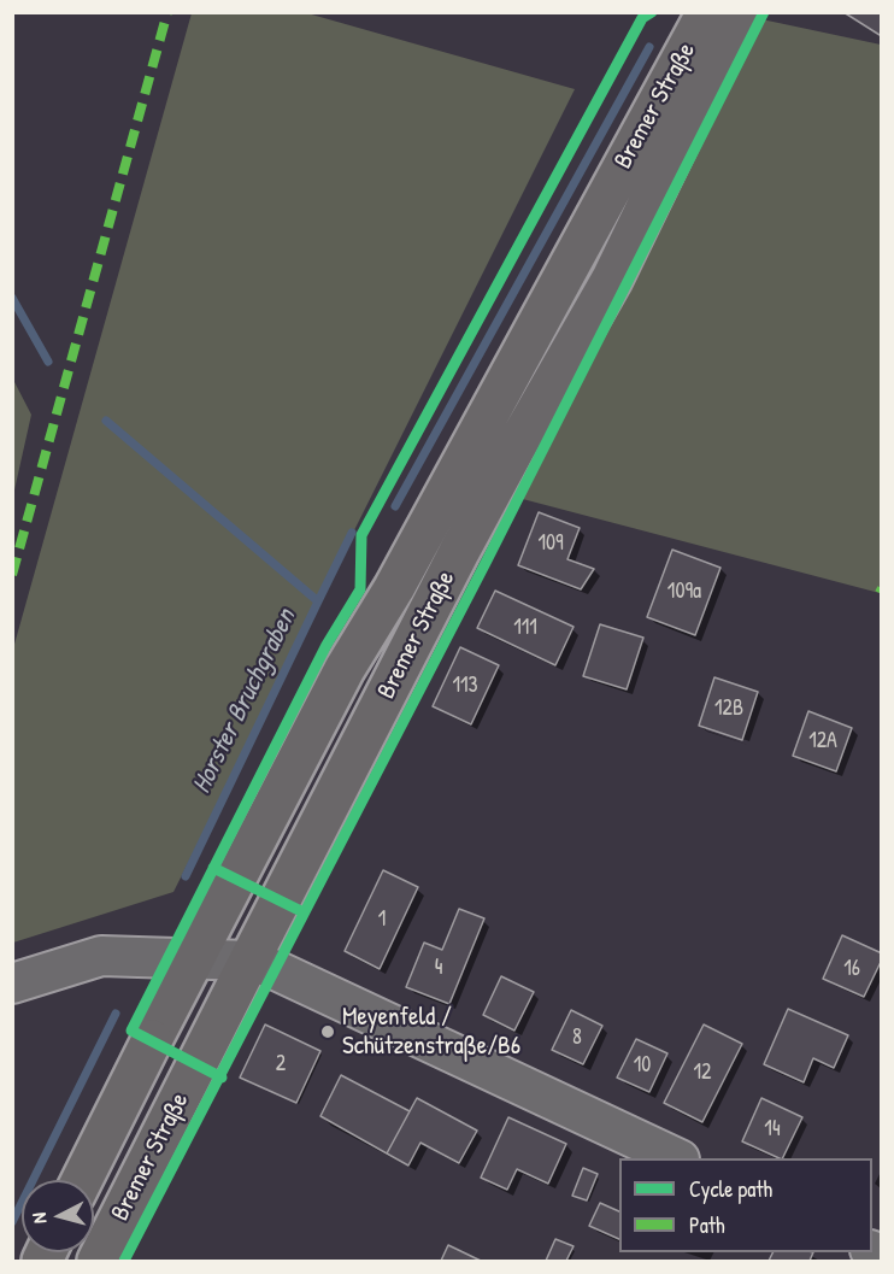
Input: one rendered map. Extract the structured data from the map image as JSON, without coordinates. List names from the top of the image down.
{
  "streets": {
    "main road": ["Bremer Straße"]
  },
  "water": ["Horster Bruchgraben"],
  "places": ["Meyenfeld / Schützenstraße/B6"],
  "house_numbers": [
    "109",
    "109a",
    "111",
    "113",
    "12B",
    "12A",
    "1",
    "4",
    "16",
    "8",
    "2",
    "10",
    "12",
    "14"
  ],
  "legend": ["Cycle path", "Path"],
  "north": "left"
}
